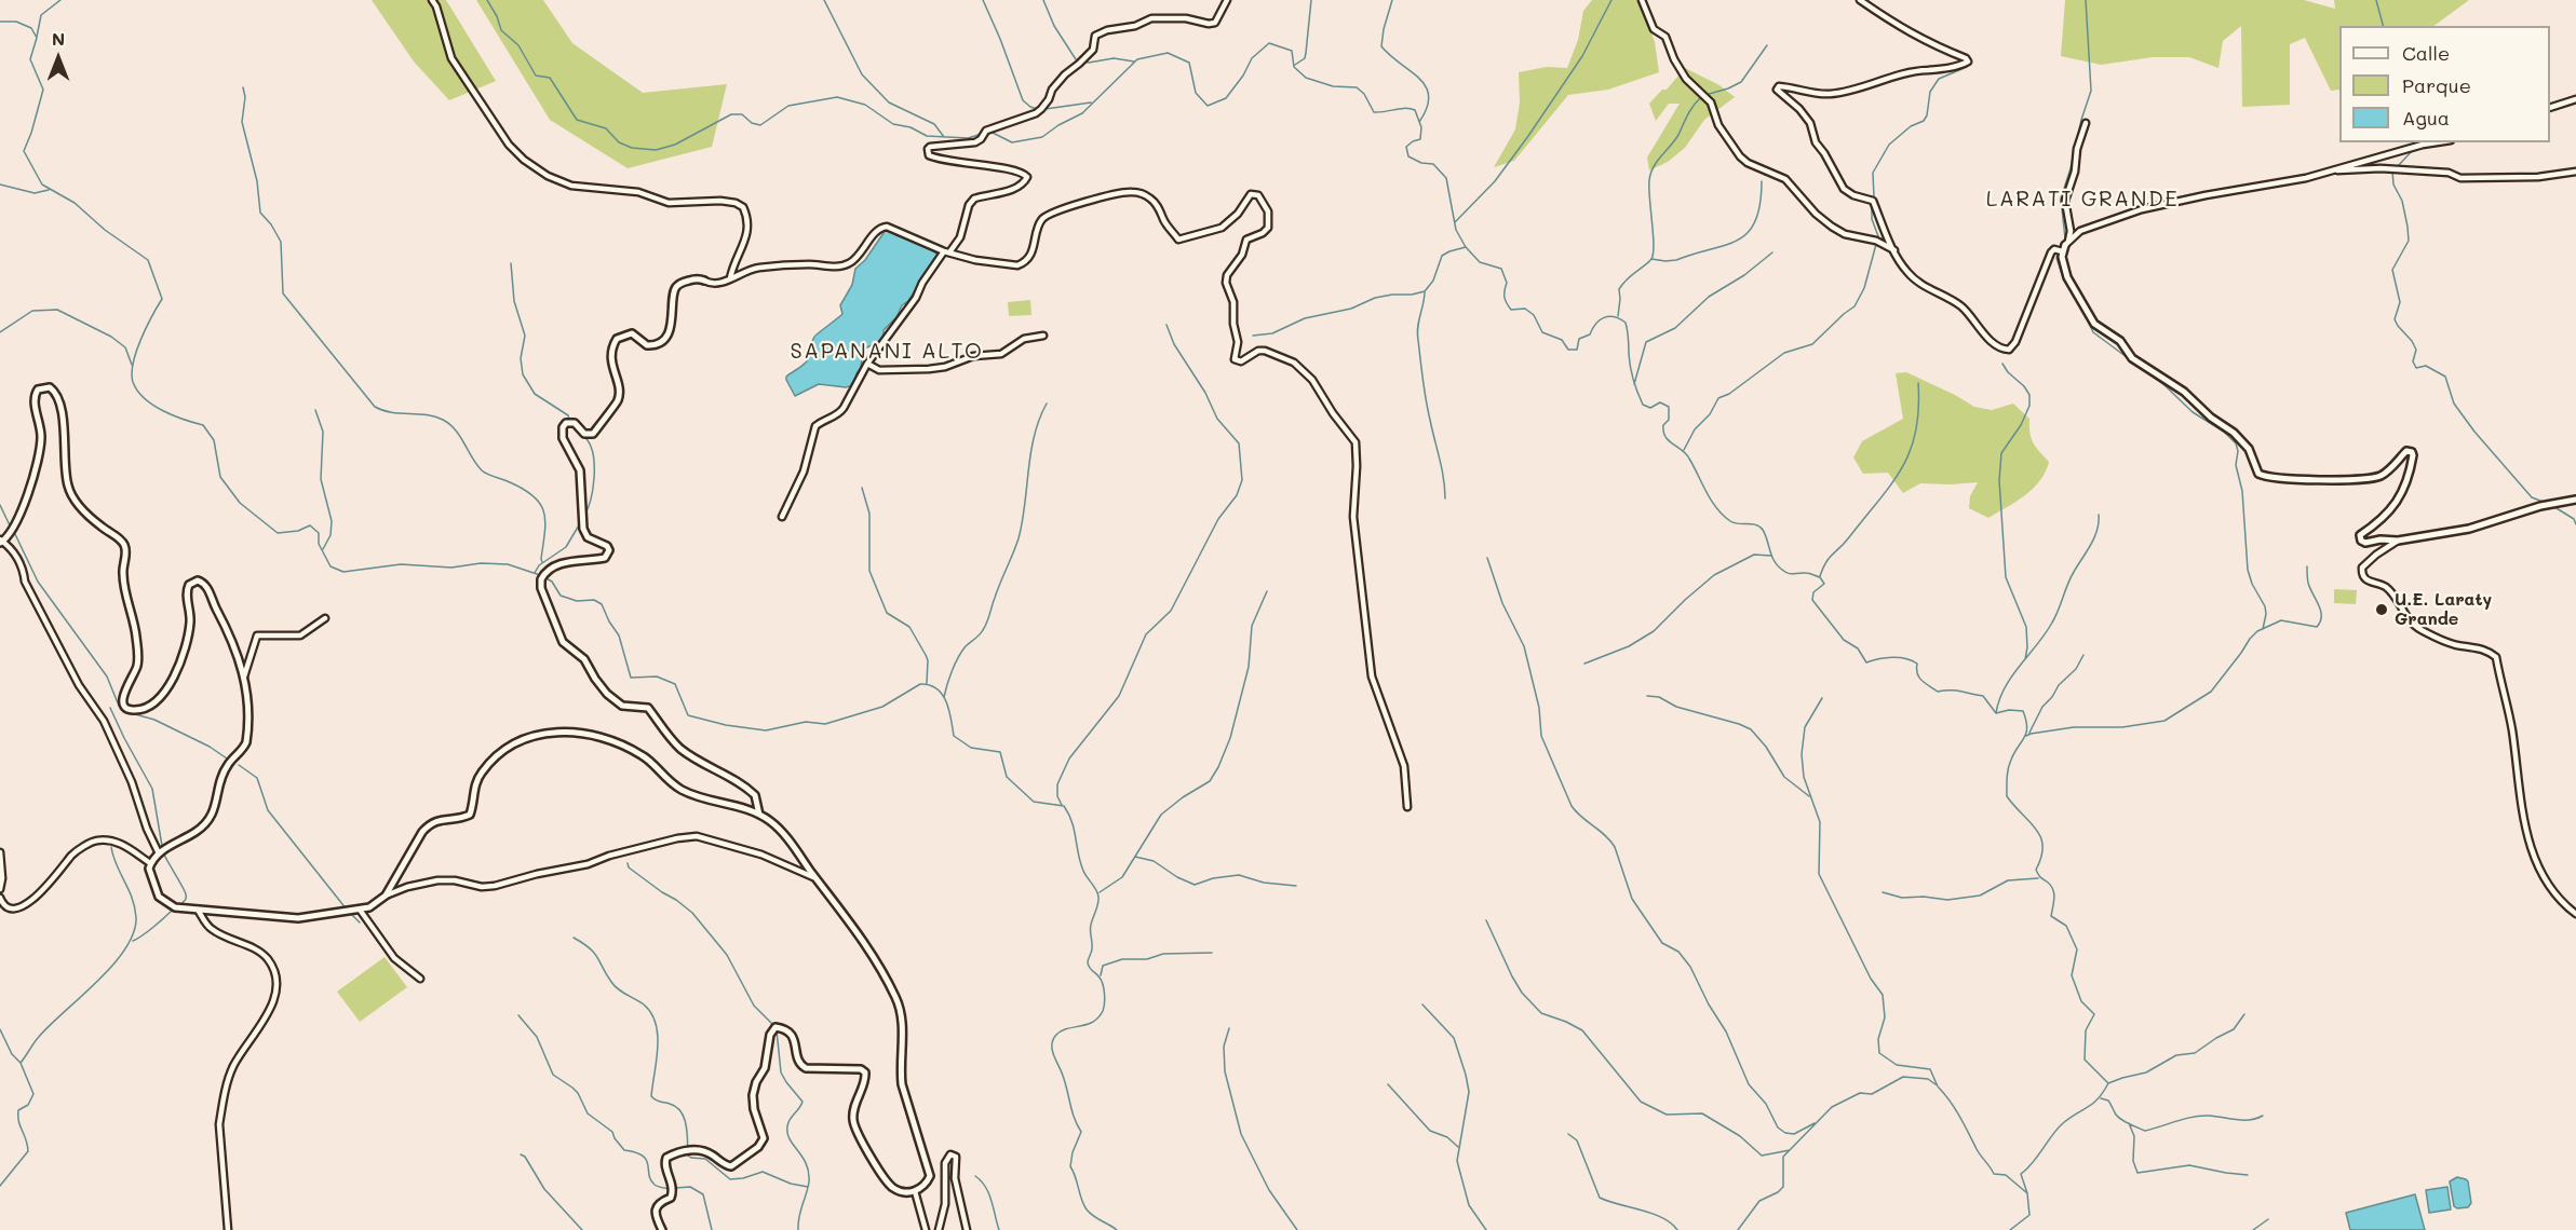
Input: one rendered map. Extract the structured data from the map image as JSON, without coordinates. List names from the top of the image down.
{
  "districts": ["LARATI GRANDE", "SAPANANI ALTO"],
  "places": ["U.E. Laraty Grande"],
  "legend": ["Calle", "Parque", "Agua"],
  "north": "top"
}
